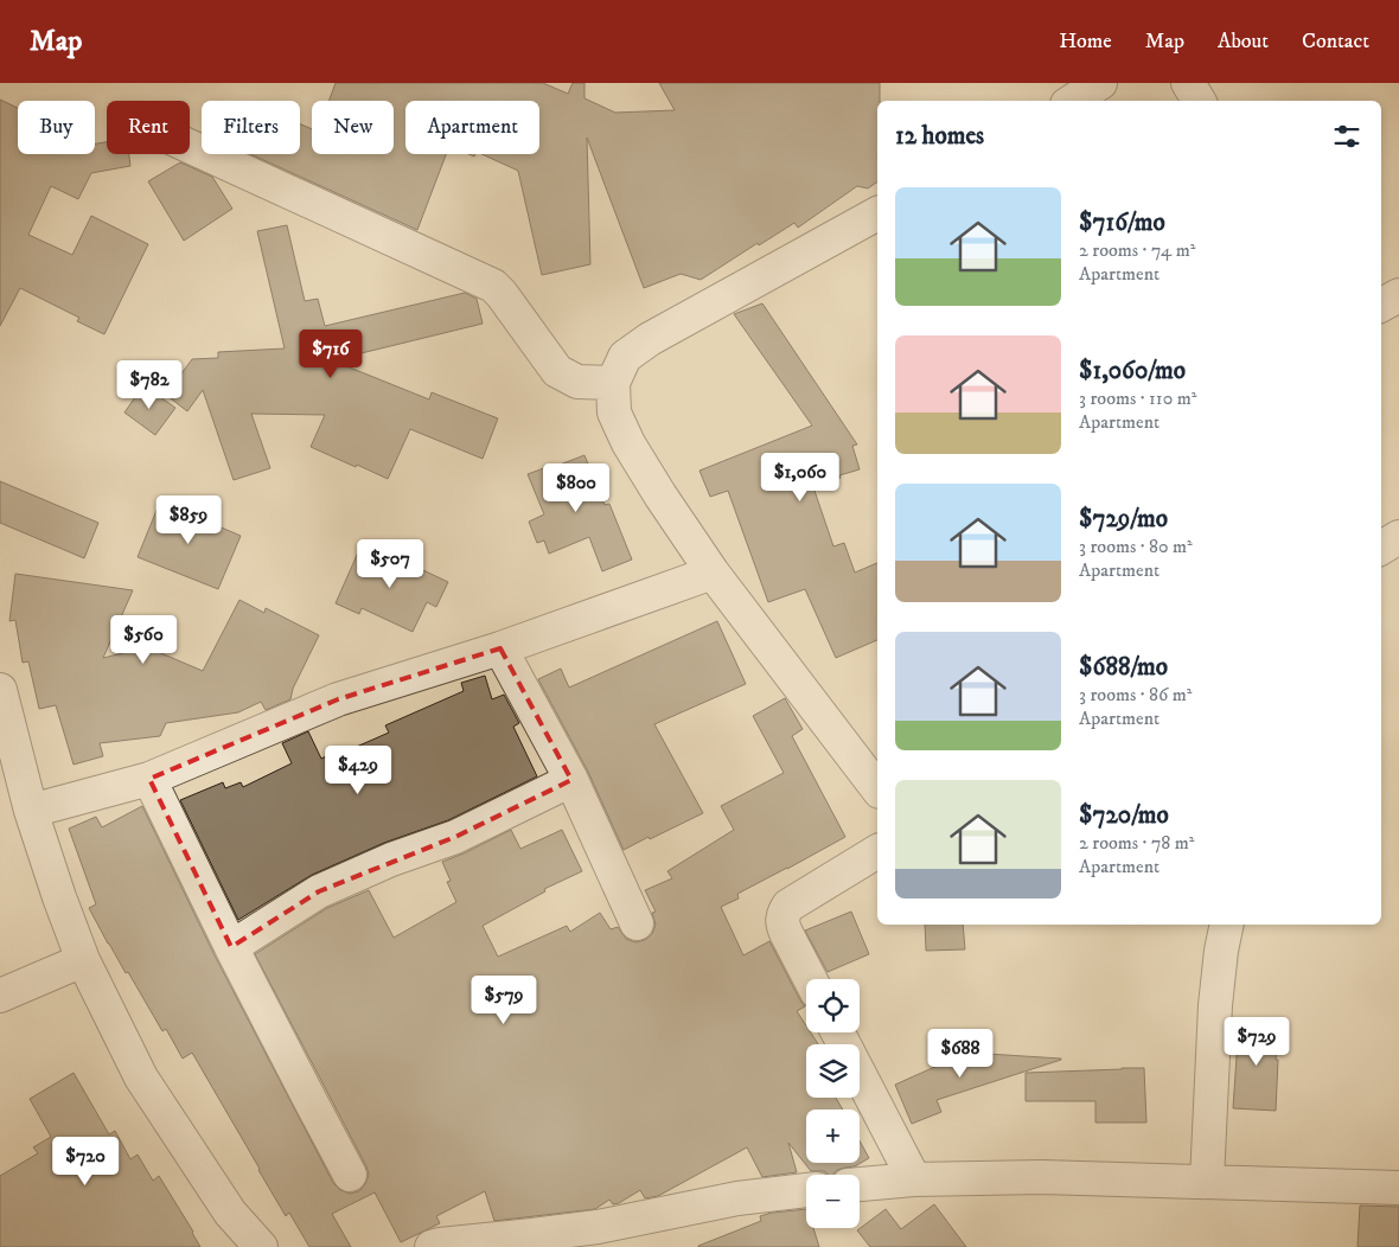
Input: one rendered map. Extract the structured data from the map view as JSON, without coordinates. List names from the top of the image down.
{
  "page": {
    "header": "Map",
    "nav": [
      "Home",
      "Map",
      "About",
      "Contact"
    ],
    "chip": [
      "Buy",
      "Rent",
      "Filters",
      "New",
      "Apartment"
    ],
    "heading": "12 homes",
    "list": [
      {
        "name": "$716/mo",
        "note": "2 rooms · 74 m² · Apartment"
      },
      {
        "name": "$1,060/mo",
        "note": "3 rooms · 110 m² · Apartment"
      },
      {
        "name": "$729/mo",
        "note": "3 rooms · 80 m² · Apartment"
      },
      {
        "name": "$688/mo",
        "note": "3 rooms · 86 m² · Apartment"
      },
      {
        "name": "$720/mo",
        "note": "2 rooms · 78 m² · Apartment"
      }
    ],
    "price": [
      "$716",
      "$782",
      "$1,060",
      "$800",
      "$859",
      "$507",
      "$560",
      "$429",
      "$579",
      "$729",
      "$688",
      "$720"
    ],
    "map_buttons": ["+", "−"]
  }
}
